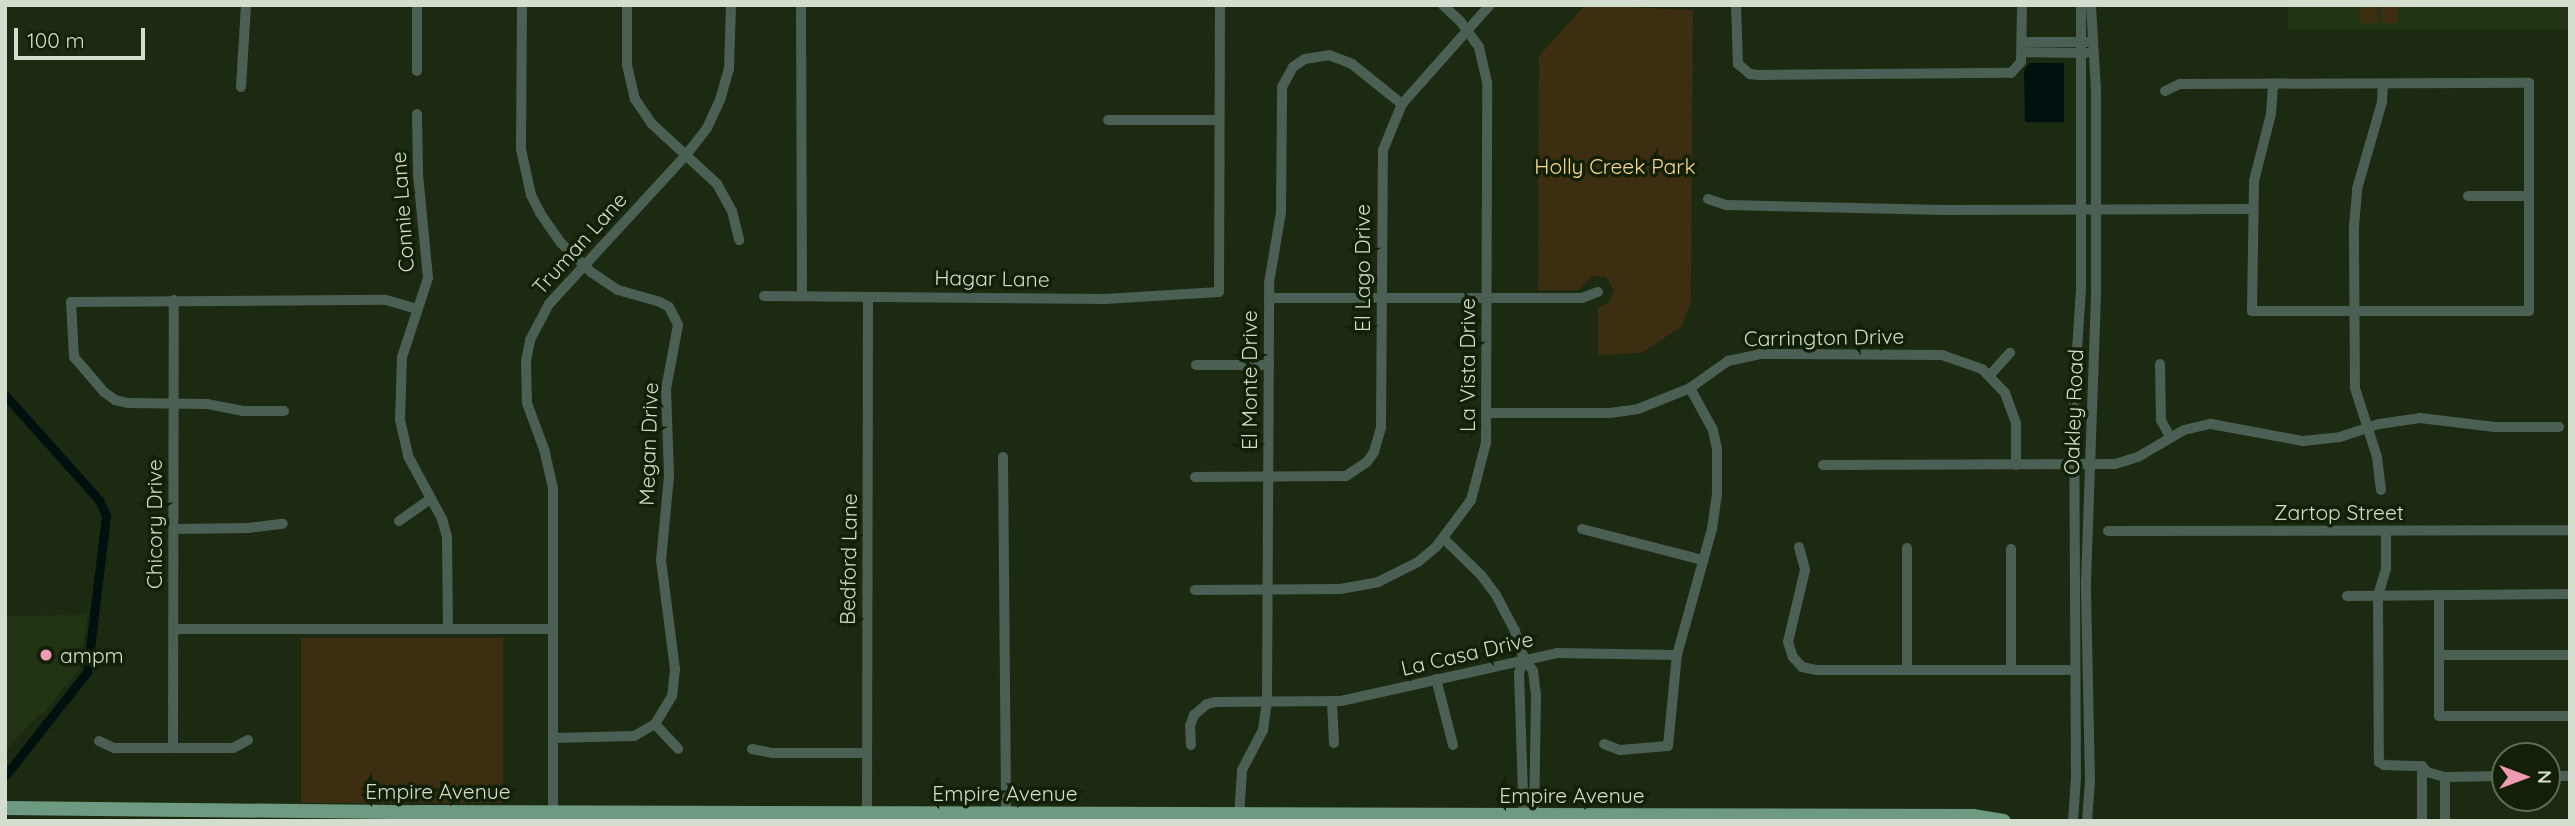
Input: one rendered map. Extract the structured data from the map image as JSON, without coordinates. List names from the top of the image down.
{
  "streets": {
    "main road": ["Empire Avenue"],
    "street": [
      "Connie Lane",
      "Truman Lane",
      "El Lago Drive",
      "Hagar Lane",
      "Carrington Drive",
      "La Vista Drive",
      "El Monte Drive",
      "Oakley Road",
      "Megan Drive",
      "Zartop Street",
      "Chicory Drive",
      "Bedford Lane",
      "La Casa Drive"
    ]
  },
  "crossings": [
    ["Truman Lane", "Megan Drive"],
    ["Truman Lane", "Empire Avenue"],
    ["El Lago Drive", "La Vista Drive"],
    ["El Lago Drive", "El Monte Drive"],
    ["Hagar Lane", "Bedford Lane"],
    ["Carrington Drive", "La Vista Drive"],
    ["La Vista Drive", "El Monte Drive"],
    ["El Monte Drive", "La Casa Drive"],
    ["El Monte Drive", "Empire Avenue"],
    ["Bedford Lane", "Empire Avenue"]
  ],
  "parks": ["Holly Creek Park"],
  "places": ["ampm"],
  "scale_bar": "100 m",
  "north": "right"
}
